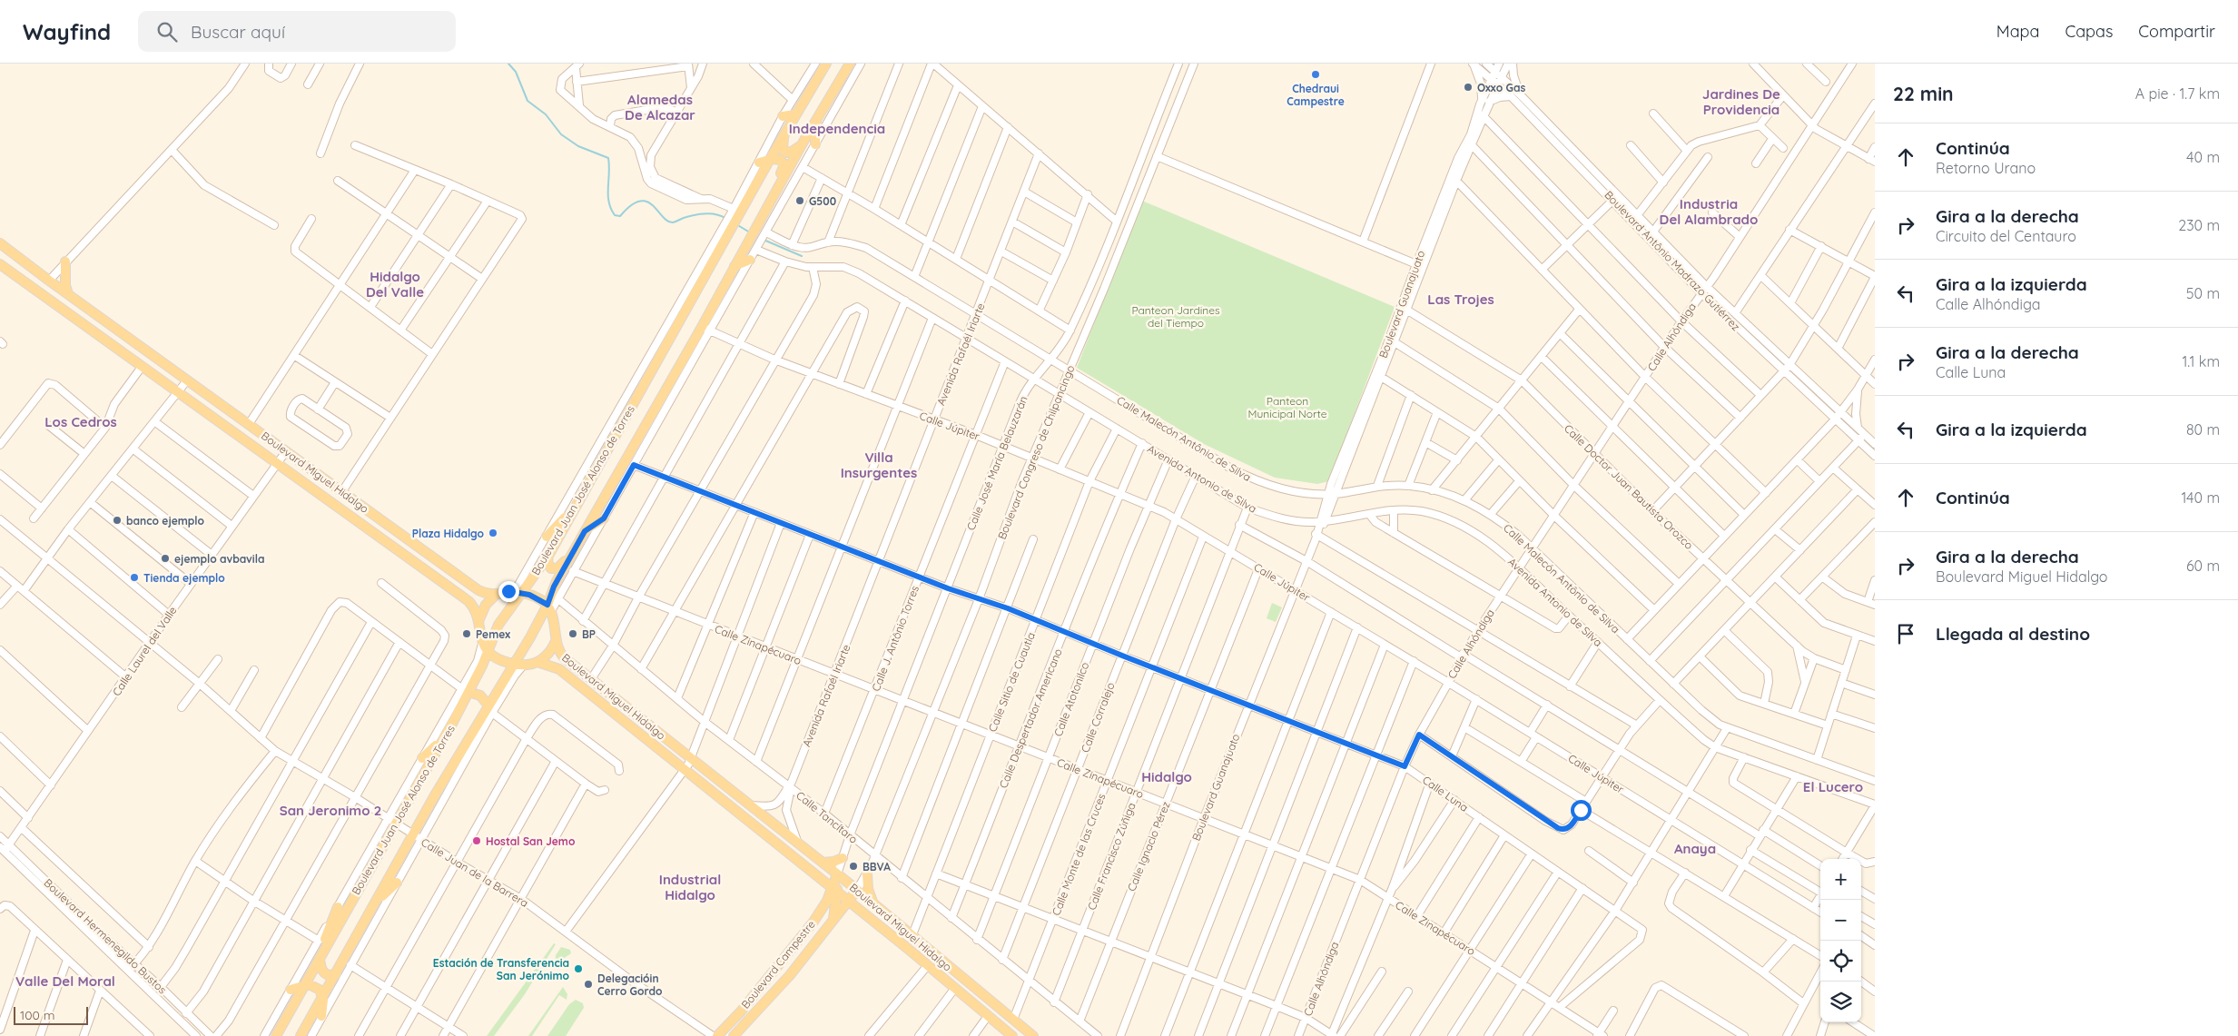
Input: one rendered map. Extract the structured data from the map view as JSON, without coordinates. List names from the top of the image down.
{
  "streets": {
    "main road": ["Boulevard Miguel Hidalgo", "Boulevard Juan José Alonso de Torres", "Boulevard Campestre"],
    "street": [
      "Boulevard Antônio Madrazo Gutiérrez",
      "Boulevard Guanajuato",
      "Calle Alhóndiga",
      "Avenida Rafaél Iriarte",
      "Calle Júpiter",
      "Calle Malecón Antônio de Silva",
      "Boulevard Congreso de Chilpancingo",
      "Calle José María Belauzarán",
      "Avenida Antonio de Silva",
      "Calle Doctor Juan Bautista Orozco",
      "Calle J. Antônio Torres",
      "Calle Zinapécuaro",
      "Calle Laurel del Valle",
      "Calle Sitio de Cuautla",
      "Calle Atotonilco",
      "Calle Corralejo",
      "Calle Despertador Americano",
      "Calle Luna",
      "Calle Tancítaro",
      "Calle Ignacio Pérez",
      "Calle Monte de las Cruces",
      "Calle Francisco Zúñiga",
      "Calle Juan de la Barrera",
      "Boulevard Hermenegildo Bustos"
    ]
  },
  "crossings": [
    ["Boulevard Antônio Madrazo Gutiérrez", "Boulevard Guanajuato"],
    ["Boulevard Antônio Madrazo Gutiérrez", "Calle Alhóndiga"],
    ["Boulevard Guanajuato", "Calle Júpiter"],
    ["Boulevard Guanajuato", "Calle Malecón Antônio de Silva"],
    ["Boulevard Guanajuato", "Avenida Antonio de Silva"],
    ["Boulevard Guanajuato", "Calle Doctor Juan Bautista Orozco"],
    ["Boulevard Guanajuato", "Calle Zinapécuaro"],
    ["Boulevard Guanajuato", "Calle Luna"],
    ["Calle Alhóndiga", "Calle Júpiter"],
    ["Calle Alhóndiga", "Calle Malecón Antônio de Silva"],
    ["Calle Alhóndiga", "Avenida Antonio de Silva"],
    ["Calle Alhóndiga", "Calle Doctor Juan Bautista Orozco"],
    ["Calle Alhóndiga", "Calle Zinapécuaro"],
    ["Calle Alhóndiga", "Calle Luna"],
    ["Avenida Rafaél Iriarte", "Calle Júpiter"],
    ["Avenida Rafaél Iriarte", "Calle Malecón Antônio de Silva"],
    ["Avenida Rafaél Iriarte", "Boulevard Miguel Hidalgo"],
    ["Avenida Rafaél Iriarte", "Avenida Antonio de Silva"],
    ["Avenida Rafaél Iriarte", "Calle Zinapécuaro"],
    ["Avenida Rafaél Iriarte", "Calle Luna"],
    ["Avenida Rafaél Iriarte", "Calle Tancítaro"],
    ["Calle Júpiter", "Boulevard Congreso de Chilpancingo"],
    ["Calle Júpiter", "Calle José María Belauzarán"],
    ["Calle Júpiter", "Boulevard Juan José Alonso de Torres"],
    ["Calle Júpiter", "Calle J. Antônio Torres"],
    ["Calle Júpiter", "Calle Sitio de Cuautla"],
    ["Calle Júpiter", "Calle Atotonilco"],
    ["Calle Júpiter", "Calle Corralejo"],
    ["Calle Júpiter", "Calle Despertador Americano"],
    ["Calle Júpiter", "Calle Ignacio Pérez"],
    ["Calle Júpiter", "Calle Monte de las Cruces"],
    ["Calle Júpiter", "Calle Francisco Zúñiga"],
    ["Calle Malecón Antônio de Silva", "Boulevard Congreso de Chilpancingo"],
    ["Calle Malecón Antônio de Silva", "Calle José María Belauzarán"],
    ["Calle Malecón Antônio de Silva", "Boulevard Juan José Alonso de Torres"],
    ["Boulevard Congreso de Chilpancingo", "Boulevard Miguel Hidalgo"],
    ["Boulevard Congreso de Chilpancingo", "Avenida Antonio de Silva"],
    ["Boulevard Congreso de Chilpancingo", "Calle Zinapécuaro"],
    ["Boulevard Congreso de Chilpancingo", "Calle Luna"],
    ["Boulevard Congreso de Chilpancingo", "Calle Tancítaro"],
    ["Boulevard Congreso de Chilpancingo", "Boulevard Campestre"],
    ["Calle José María Belauzarán", "Boulevard Miguel Hidalgo"],
    ["Calle José María Belauzarán", "Avenida Antonio de Silva"],
    ["Calle José María Belauzarán", "Calle Zinapécuaro"],
    ["Calle José María Belauzarán", "Calle Luna"],
    ["Calle José María Belauzarán", "Calle Tancítaro"],
    ["Boulevard Miguel Hidalgo", "Boulevard Juan José Alonso de Torres"],
    ["Boulevard Miguel Hidalgo", "Calle Laurel del Valle"],
    ["Boulevard Miguel Hidalgo", "Calle Sitio de Cuautla"],
    ["Boulevard Miguel Hidalgo", "Calle Monte de las Cruces"],
    ["Boulevard Miguel Hidalgo", "Boulevard Campestre"],
    ["Avenida Antonio de Silva", "Boulevard Juan José Alonso de Torres"],
    ["Avenida Antonio de Silva", "Calle J. Antônio Torres"],
    ["Avenida Antonio de Silva", "Calle Sitio de Cuautla"],
    ["Avenida Antonio de Silva", "Calle Atotonilco"],
    ["Avenida Antonio de Silva", "Calle Corralejo"],
    ["Avenida Antonio de Silva", "Calle Despertador Americano"],
    ["Avenida Antonio de Silva", "Calle Francisco Zúñiga"],
    ["Boulevard Juan José Alonso de Torres", "Calle Zinapécuaro"],
    ["Boulevard Juan José Alonso de Torres", "Calle Luna"],
    ["Boulevard Juan José Alonso de Torres", "Calle Tancítaro"],
    ["Boulevard Juan José Alonso de Torres", "Calle Juan de la Barrera"],
    ["Calle J. Antônio Torres", "Calle Zinapécuaro"],
    ["Calle J. Antônio Torres", "Calle Luna"],
    ["Calle J. Antônio Torres", "Calle Tancítaro"],
    ["Calle Zinapécuaro", "Calle Sitio de Cuautla"],
    ["Calle Zinapécuaro", "Calle Atotonilco"],
    ["Calle Zinapécuaro", "Calle Corralejo"],
    ["Calle Zinapécuaro", "Calle Despertador Americano"],
    ["Calle Zinapécuaro", "Calle Luna"],
    ["Calle Zinapécuaro", "Calle Ignacio Pérez"],
    ["Calle Zinapécuaro", "Calle Monte de las Cruces"],
    ["Calle Zinapécuaro", "Calle Francisco Zúñiga"],
    ["Calle Laurel del Valle", "Calle Juan de la Barrera"],
    ["Calle Laurel del Valle", "Boulevard Hermenegildo Bustos"],
    ["Calle Sitio de Cuautla", "Calle Luna"],
    ["Calle Sitio de Cuautla", "Calle Tancítaro"],
    ["Calle Atotonilco", "Calle Luna"],
    ["Calle Atotonilco", "Calle Tancítaro"],
    ["Calle Corralejo", "Calle Luna"],
    ["Calle Corralejo", "Calle Tancítaro"],
    ["Calle Despertador Americano", "Calle Luna"],
    ["Calle Despertador Americano", "Calle Tancítaro"],
    ["Calle Luna", "Calle Ignacio Pérez"],
    ["Calle Luna", "Calle Monte de las Cruces"],
    ["Calle Luna", "Calle Francisco Zúñiga"],
    ["Calle Tancítaro", "Calle Ignacio Pérez"],
    ["Calle Tancítaro", "Calle Monte de las Cruces"],
    ["Calle Tancítaro", "Calle Francisco Zúñiga"]
  ],
  "districts": [
    "Jardines De Providencia",
    "Alamedas De Alcazar",
    "Independencia",
    "Industria Del Alambrado",
    "Hidalgo Del Valle",
    "Las Trojes",
    "Los Cedros",
    "Villa Insurgentes",
    "Hidalgo",
    "El Lucero",
    "San Jeronimo 2",
    "Anaya",
    "Industrial Hidalgo",
    "Valle Del Moral"
  ],
  "parks": ["Panteon Jardines del Tiempo", "Panteon Municipal Norte"],
  "places": [
    "Chedraui Campestre",
    "Oxxo Gas",
    "G500",
    "banco ejemplo",
    "Plaza Hidalgo",
    "ejemplo avbavila",
    "Tienda ejemplo",
    "Pemex",
    "BP",
    "Hostal San Jemo",
    "BBVA",
    "Estación de Transferencia San Jerónimo",
    "Delegacióin Cerro Gordo"
  ],
  "scale_bar": "100 m",
  "page": {
    "header": "Wayfind",
    "search": "Buscar aquí",
    "nav": ["Mapa", "Capas", "Compartir"],
    "heading": ["22 min", "A pie · 1.7 km"],
    "list": [
      ["Continúa", "Retorno Urano", "40 m"],
      ["Gira a la derecha", "Circuito del Centauro", "230 m"],
      ["Gira a la izquierda", "Calle Alhóndiga", "50 m"],
      ["Gira a la derecha", "Calle Luna", "1.1 km"],
      ["Gira a la izquierda", "80 m"],
      ["Continúa", "140 m"],
      ["Gira a la derecha", "Boulevard Miguel Hidalgo", "60 m"],
      "Llegada al destino"
    ],
    "map_buttons": ["+", "−"],
    "scale": "100 m"
  }
}
